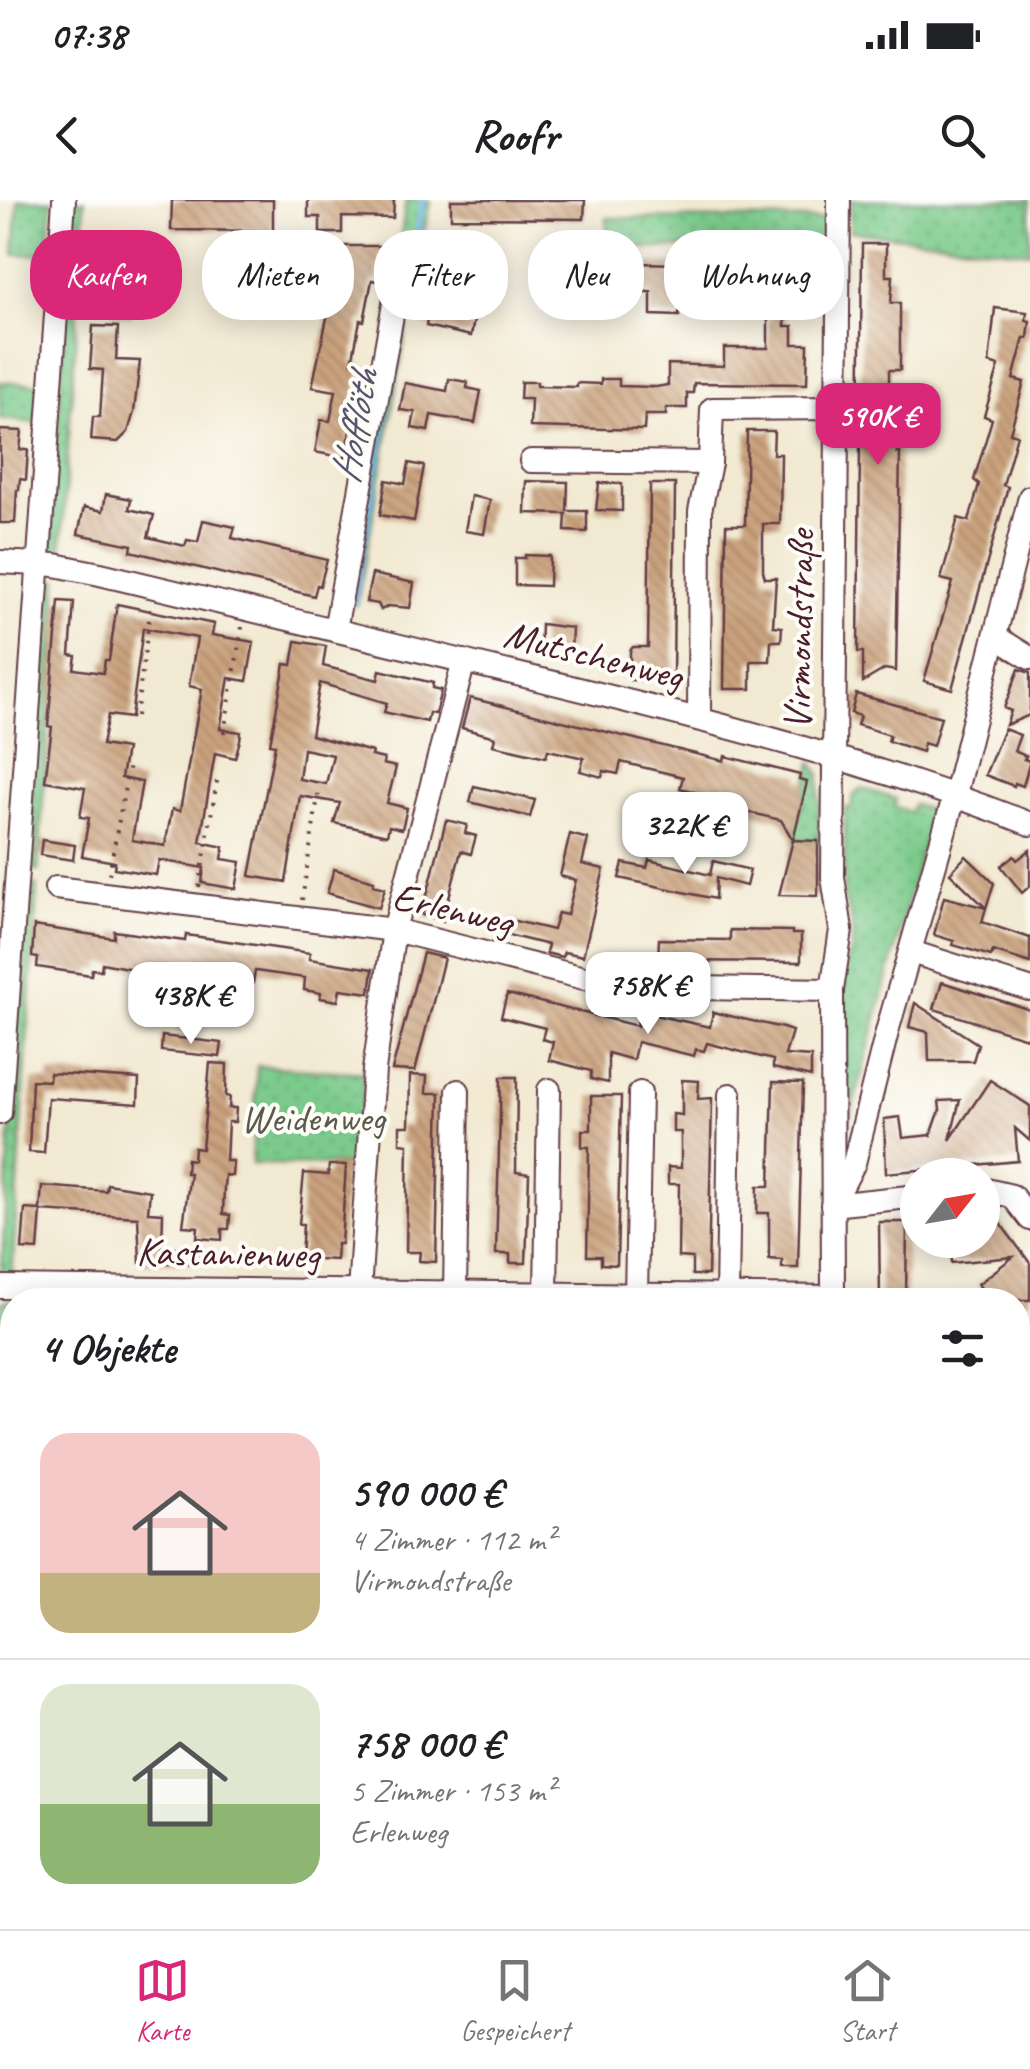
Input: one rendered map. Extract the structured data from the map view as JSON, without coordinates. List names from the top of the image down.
{
  "streets": {
    "street": [
      "Virmondstraße",
      "Mutschenweg",
      "Erlenweg",
      "Kastanienweg"
    ]
  },
  "crossings": [
    ["Virmondstraße", "Mutschenweg"],
    ["Virmondstraße", "Erlenweg"]
  ],
  "water": ["Hofflöth"],
  "parks": ["Weidenweg"],
  "north": "top right",
  "page": {
    "status": "07:38",
    "header": "Roofr",
    "chip": [
      "Kaufen",
      "Mieten",
      "Filter",
      "Neu",
      "Wohnung"
    ],
    "price": [
      "590K €",
      "322K €",
      "758K €",
      "438K €"
    ],
    "heading": "4 Objekte",
    "list": [
      {
        "name": "590 000 €",
        "note": "4 Zimmer · 112 m² · Virmondstraße"
      },
      {
        "name": "758 000 €",
        "note": "5 Zimmer · 153 m² · Erlenweg"
      }
    ],
    "tabs": ["Karte", "Gespeichert", "Start"]
  }
}
